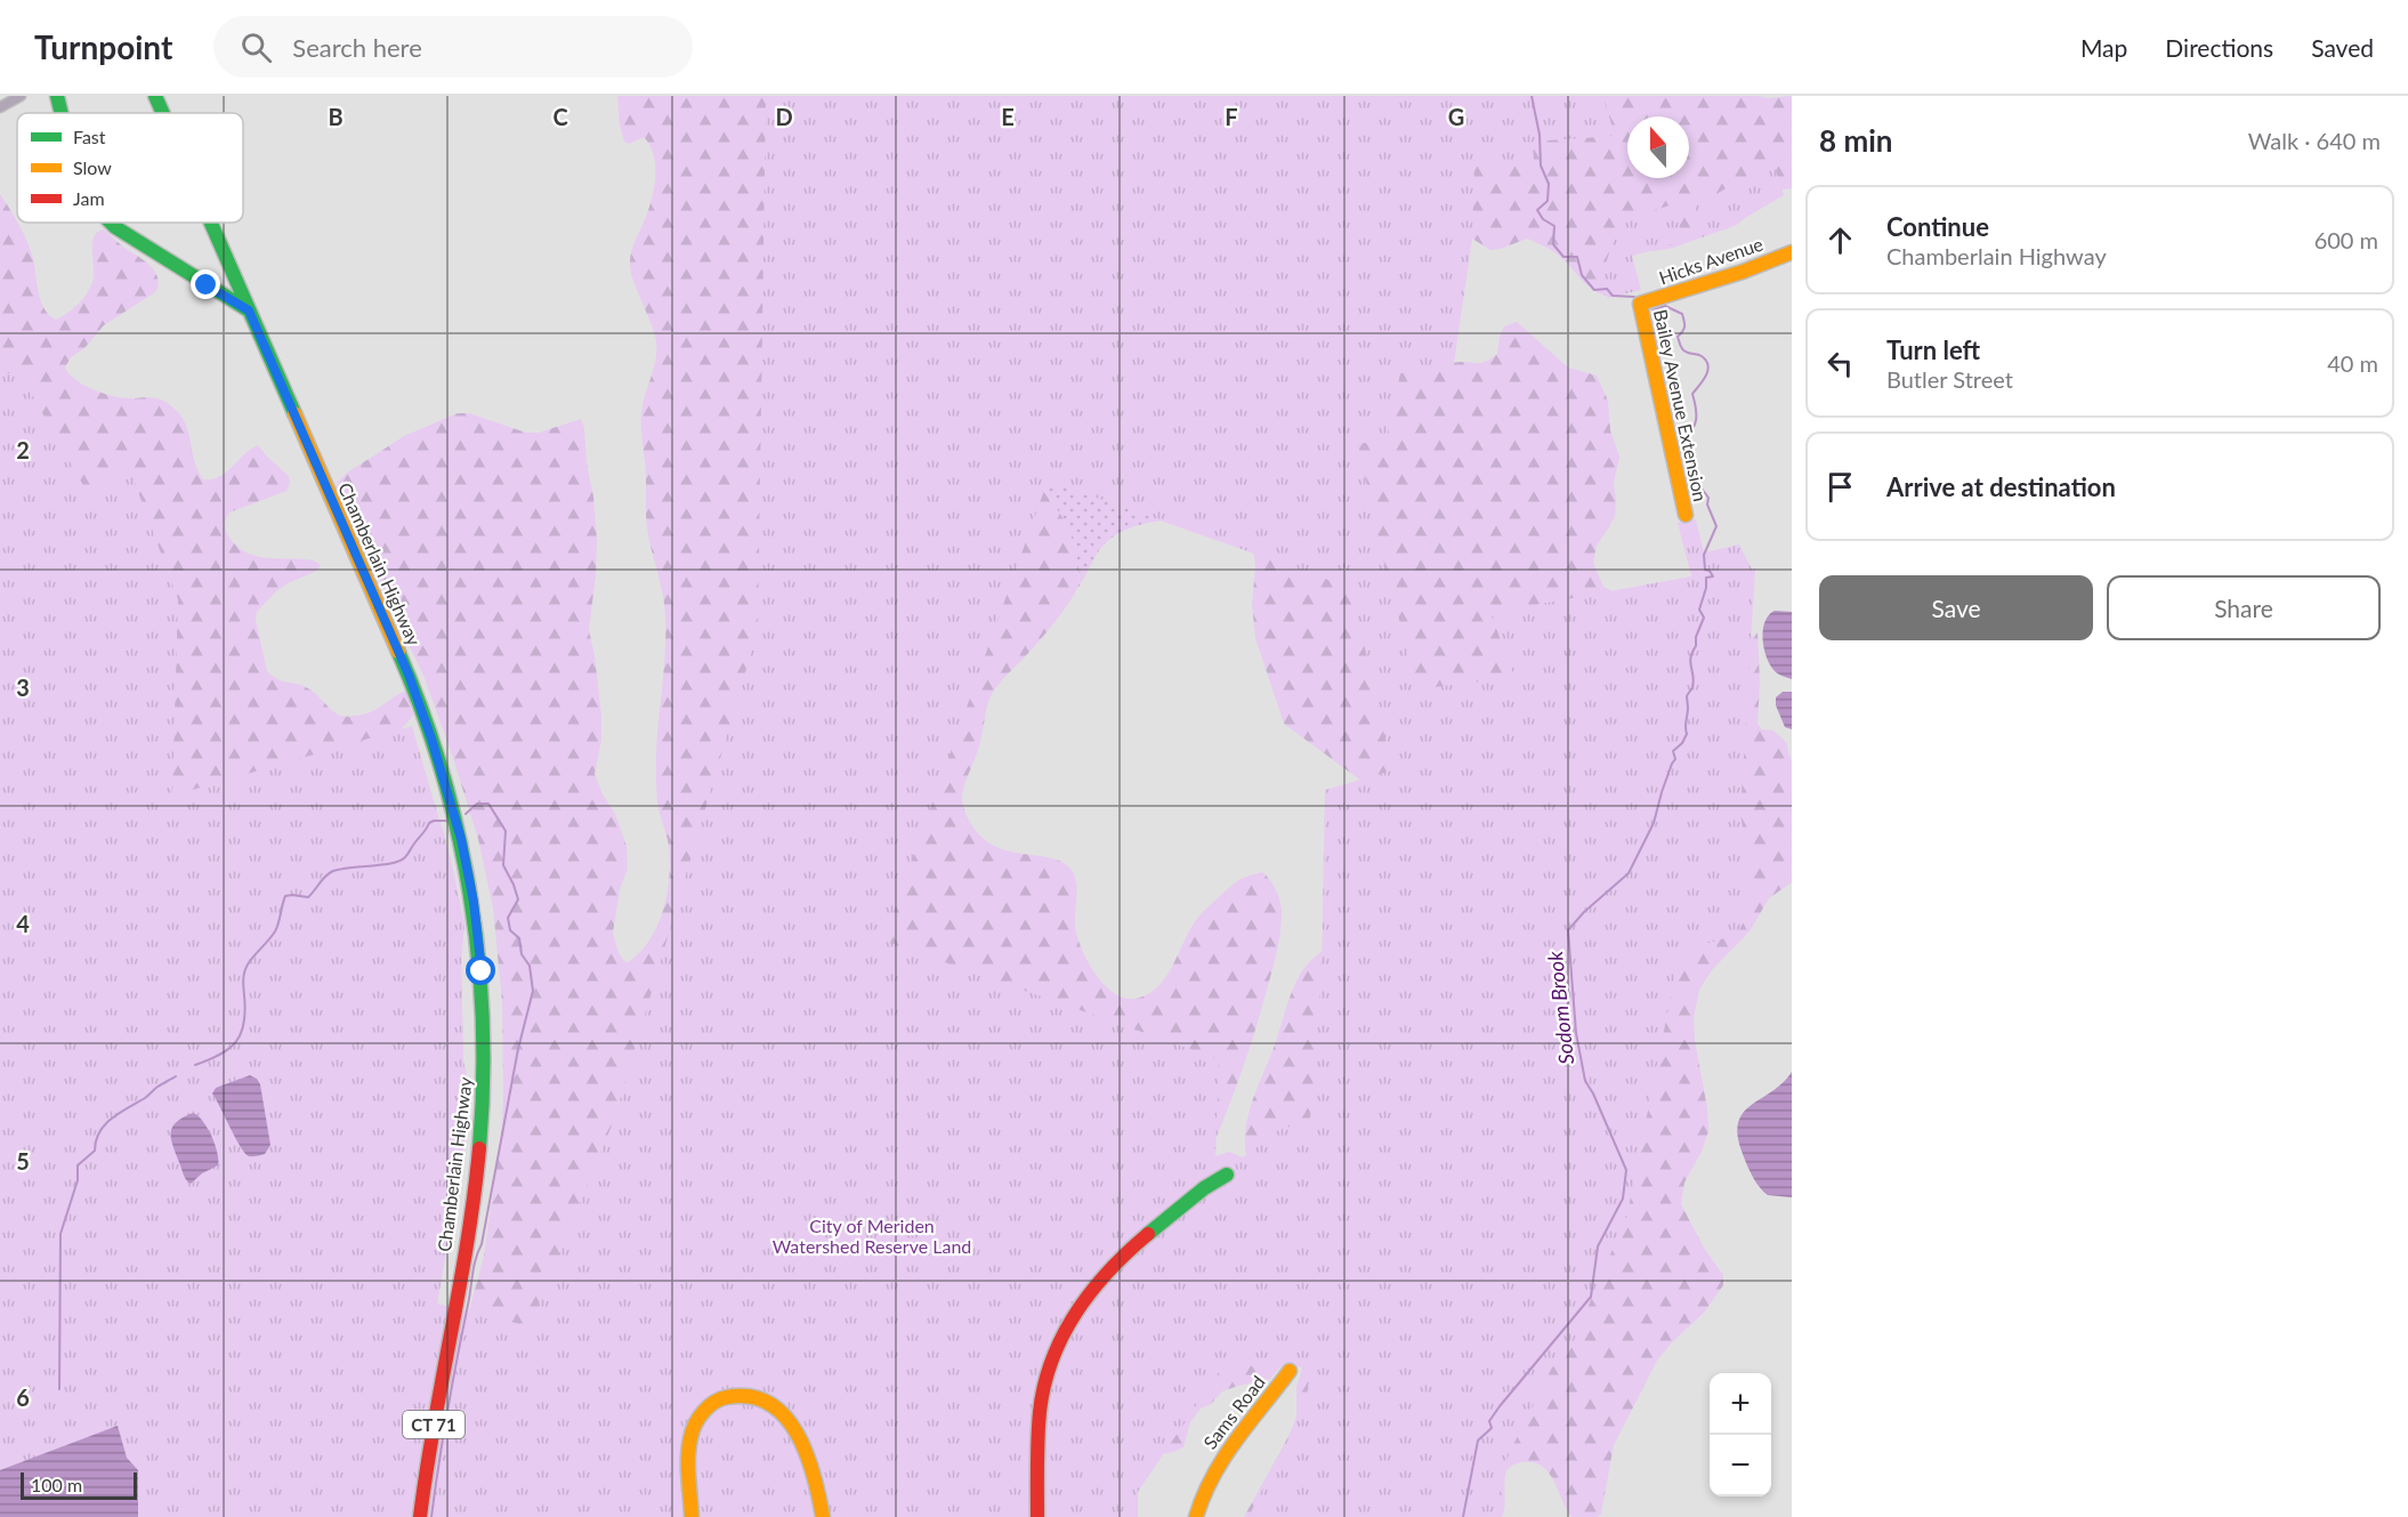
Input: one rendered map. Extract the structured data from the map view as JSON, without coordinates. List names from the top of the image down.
{
  "streets": {
    "street": [
      "Hicks Avenue",
      "Bailey Avenue Extension",
      "Chamberlain Highway",
      "Sams Road",
      "CT 71"
    ]
  },
  "crossings": [
    ["Hicks Avenue", "Bailey Avenue Extension"]
  ],
  "water": ["Sodom Brook"],
  "parks": ["City of Meriden Watershed Reserve Land"],
  "legend": ["Fast", "Slow", "Jam"],
  "scale_bar": "100 m",
  "north": "top",
  "page": {
    "header": "Turnpoint",
    "search": "Search here",
    "nav": ["Map", "Directions", "Saved"],
    "heading": ["8 min", "Walk · 640 m"],
    "list": [
      ["Continue", "Chamberlain Highway", "600 m"],
      ["Turn left", "Butler Street", "40 m"],
      "Arrive at destination"
    ],
    "buttons": ["Save", "Share"],
    "map_buttons": ["+", "−"],
    "scale": "100 m"
  },
  "grid": {
    "columns": [
      "B",
      "C",
      "D",
      "E",
      "F",
      "G"
    ],
    "rows": [
      "2",
      "3",
      "4",
      "5",
      "6"
    ]
  }
}
